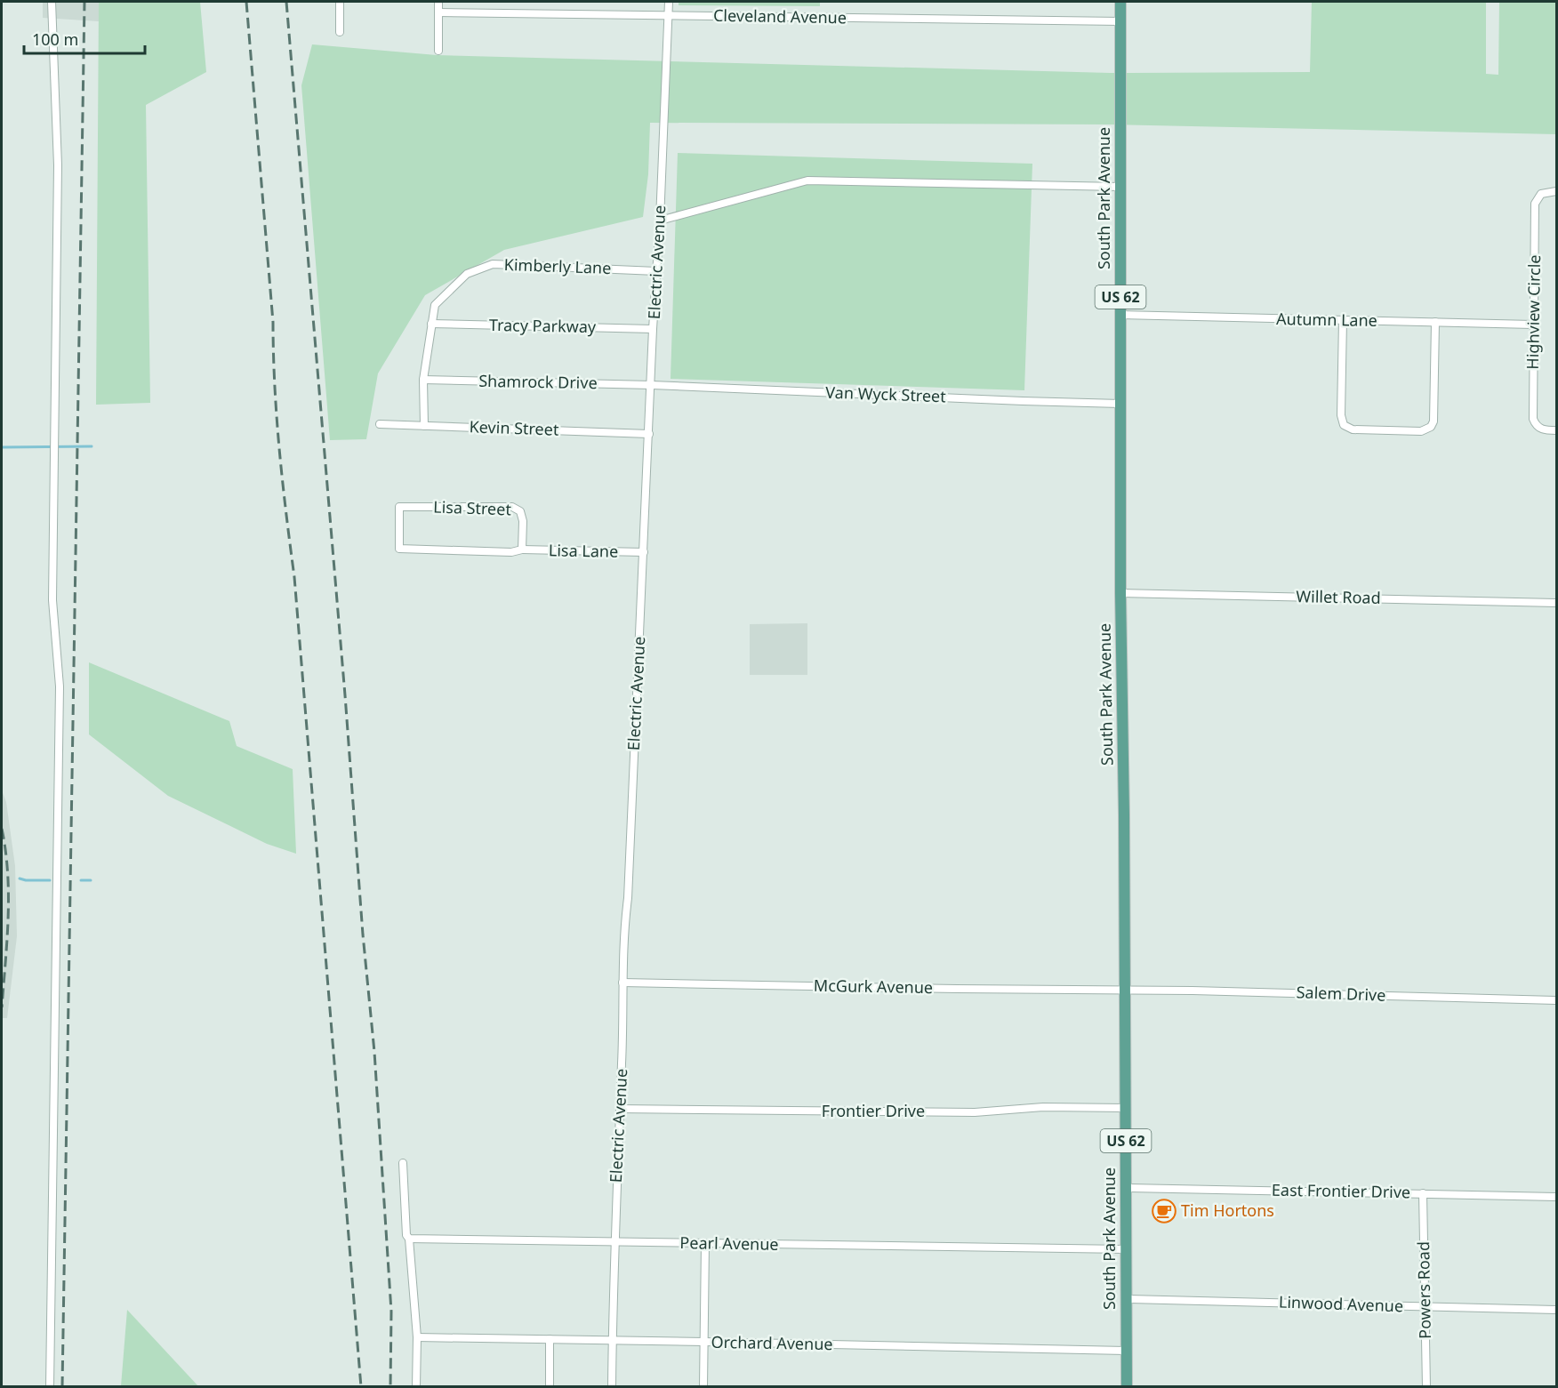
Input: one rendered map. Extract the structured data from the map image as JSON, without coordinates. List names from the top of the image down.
{
  "streets": {
    "main road": ["South Park Avenue", "US 62"],
    "street": [
      "Cleveland Avenue",
      "Electric Avenue",
      "Kimberly Lane",
      "Highview Circle",
      "Autumn Lane",
      "Tracy Parkway",
      "Shamrock Drive",
      "Van Wyck Street",
      "Kevin Street",
      "Lisa Street",
      "Lisa Lane",
      "Willet Road",
      "McGurk Avenue",
      "Salem Drive",
      "Frontier Drive",
      "East Frontier Drive",
      "Pearl Avenue",
      "Powers Road",
      "Linwood Avenue",
      "Orchard Avenue"
    ]
  },
  "crossings": [
    ["Cleveland Avenue", "South Park Avenue"],
    ["Cleveland Avenue", "Electric Avenue"],
    ["South Park Avenue", "Autumn Lane"],
    ["South Park Avenue", "Van Wyck Street"],
    ["South Park Avenue", "Willet Road"],
    ["South Park Avenue", "McGurk Avenue"],
    ["South Park Avenue", "Salem Drive"],
    ["South Park Avenue", "Frontier Drive"],
    ["South Park Avenue", "East Frontier Drive"],
    ["South Park Avenue", "Pearl Avenue"],
    ["South Park Avenue", "Linwood Avenue"],
    ["South Park Avenue", "Orchard Avenue"],
    ["Electric Avenue", "Kimberly Lane"],
    ["Electric Avenue", "Tracy Parkway"],
    ["Electric Avenue", "Shamrock Drive"],
    ["Electric Avenue", "Van Wyck Street"],
    ["Electric Avenue", "Kevin Street"],
    ["Electric Avenue", "Lisa Lane"],
    ["Electric Avenue", "McGurk Avenue"],
    ["Electric Avenue", "Frontier Drive"],
    ["Electric Avenue", "Pearl Avenue"],
    ["Electric Avenue", "Orchard Avenue"],
    ["Kimberly Lane", "Tracy Parkway"],
    ["Kimberly Lane", "Shamrock Drive"],
    ["Kimberly Lane", "Kevin Street"],
    ["Highview Circle", "Autumn Lane"],
    ["Shamrock Drive", "Van Wyck Street"],
    ["Lisa Street", "Lisa Lane"],
    ["McGurk Avenue", "Salem Drive"],
    ["East Frontier Drive", "Powers Road"],
    ["Powers Road", "Linwood Avenue"]
  ],
  "places": {
    "cafe": ["Tim Hortons"]
  },
  "scale_bar": "100 m"
}
